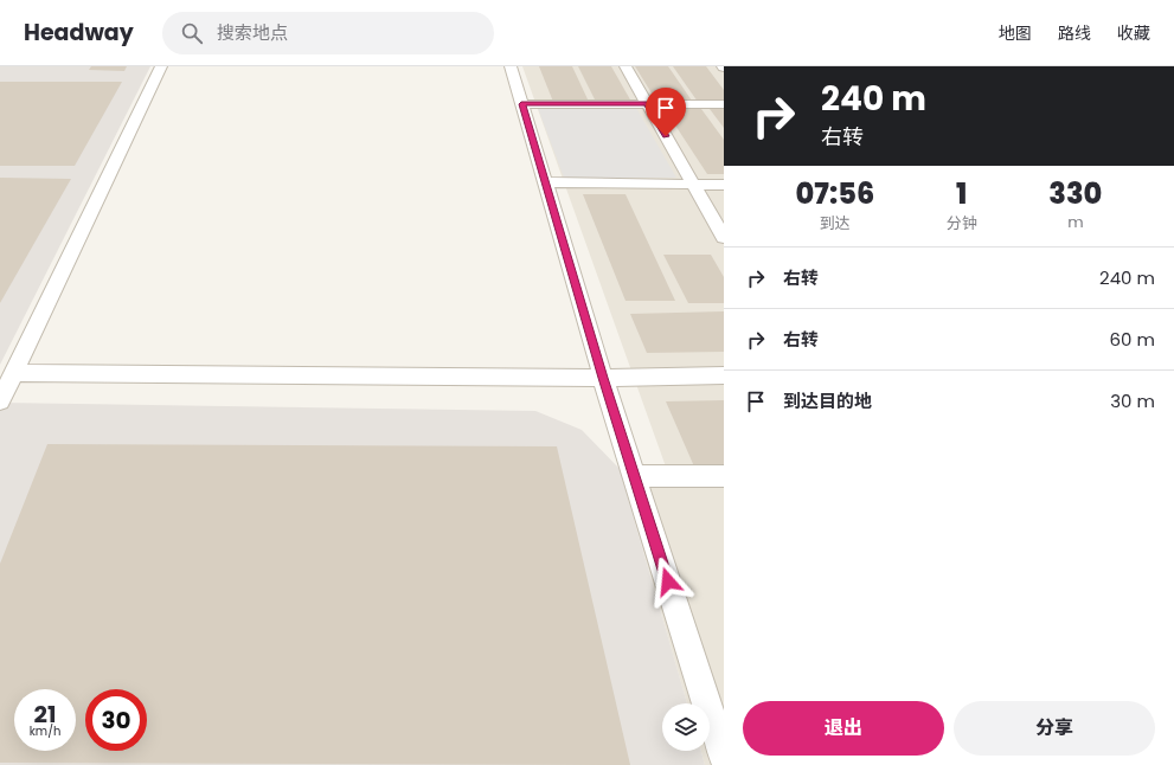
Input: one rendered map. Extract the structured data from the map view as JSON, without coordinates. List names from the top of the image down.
{
  "page": {
    "header": "Headway",
    "search": "搜索地点",
    "nav": ["地图", "路线", "收藏"],
    "turn": ["240 m", "右转"],
    "eta": [
      "07:56",
      "到达",
      "1",
      "分钟",
      "330",
      "m"
    ],
    "list": [
      {
        "name": "右转",
        "value": "240 m"
      },
      {
        "name": "右转",
        "value": "60 m"
      },
      {
        "name": "到达目的地",
        "value": "30 m"
      }
    ],
    "speed": "21 km/h",
    "limit": "30",
    "buttons": ["退出", "分享"]
  }
}
